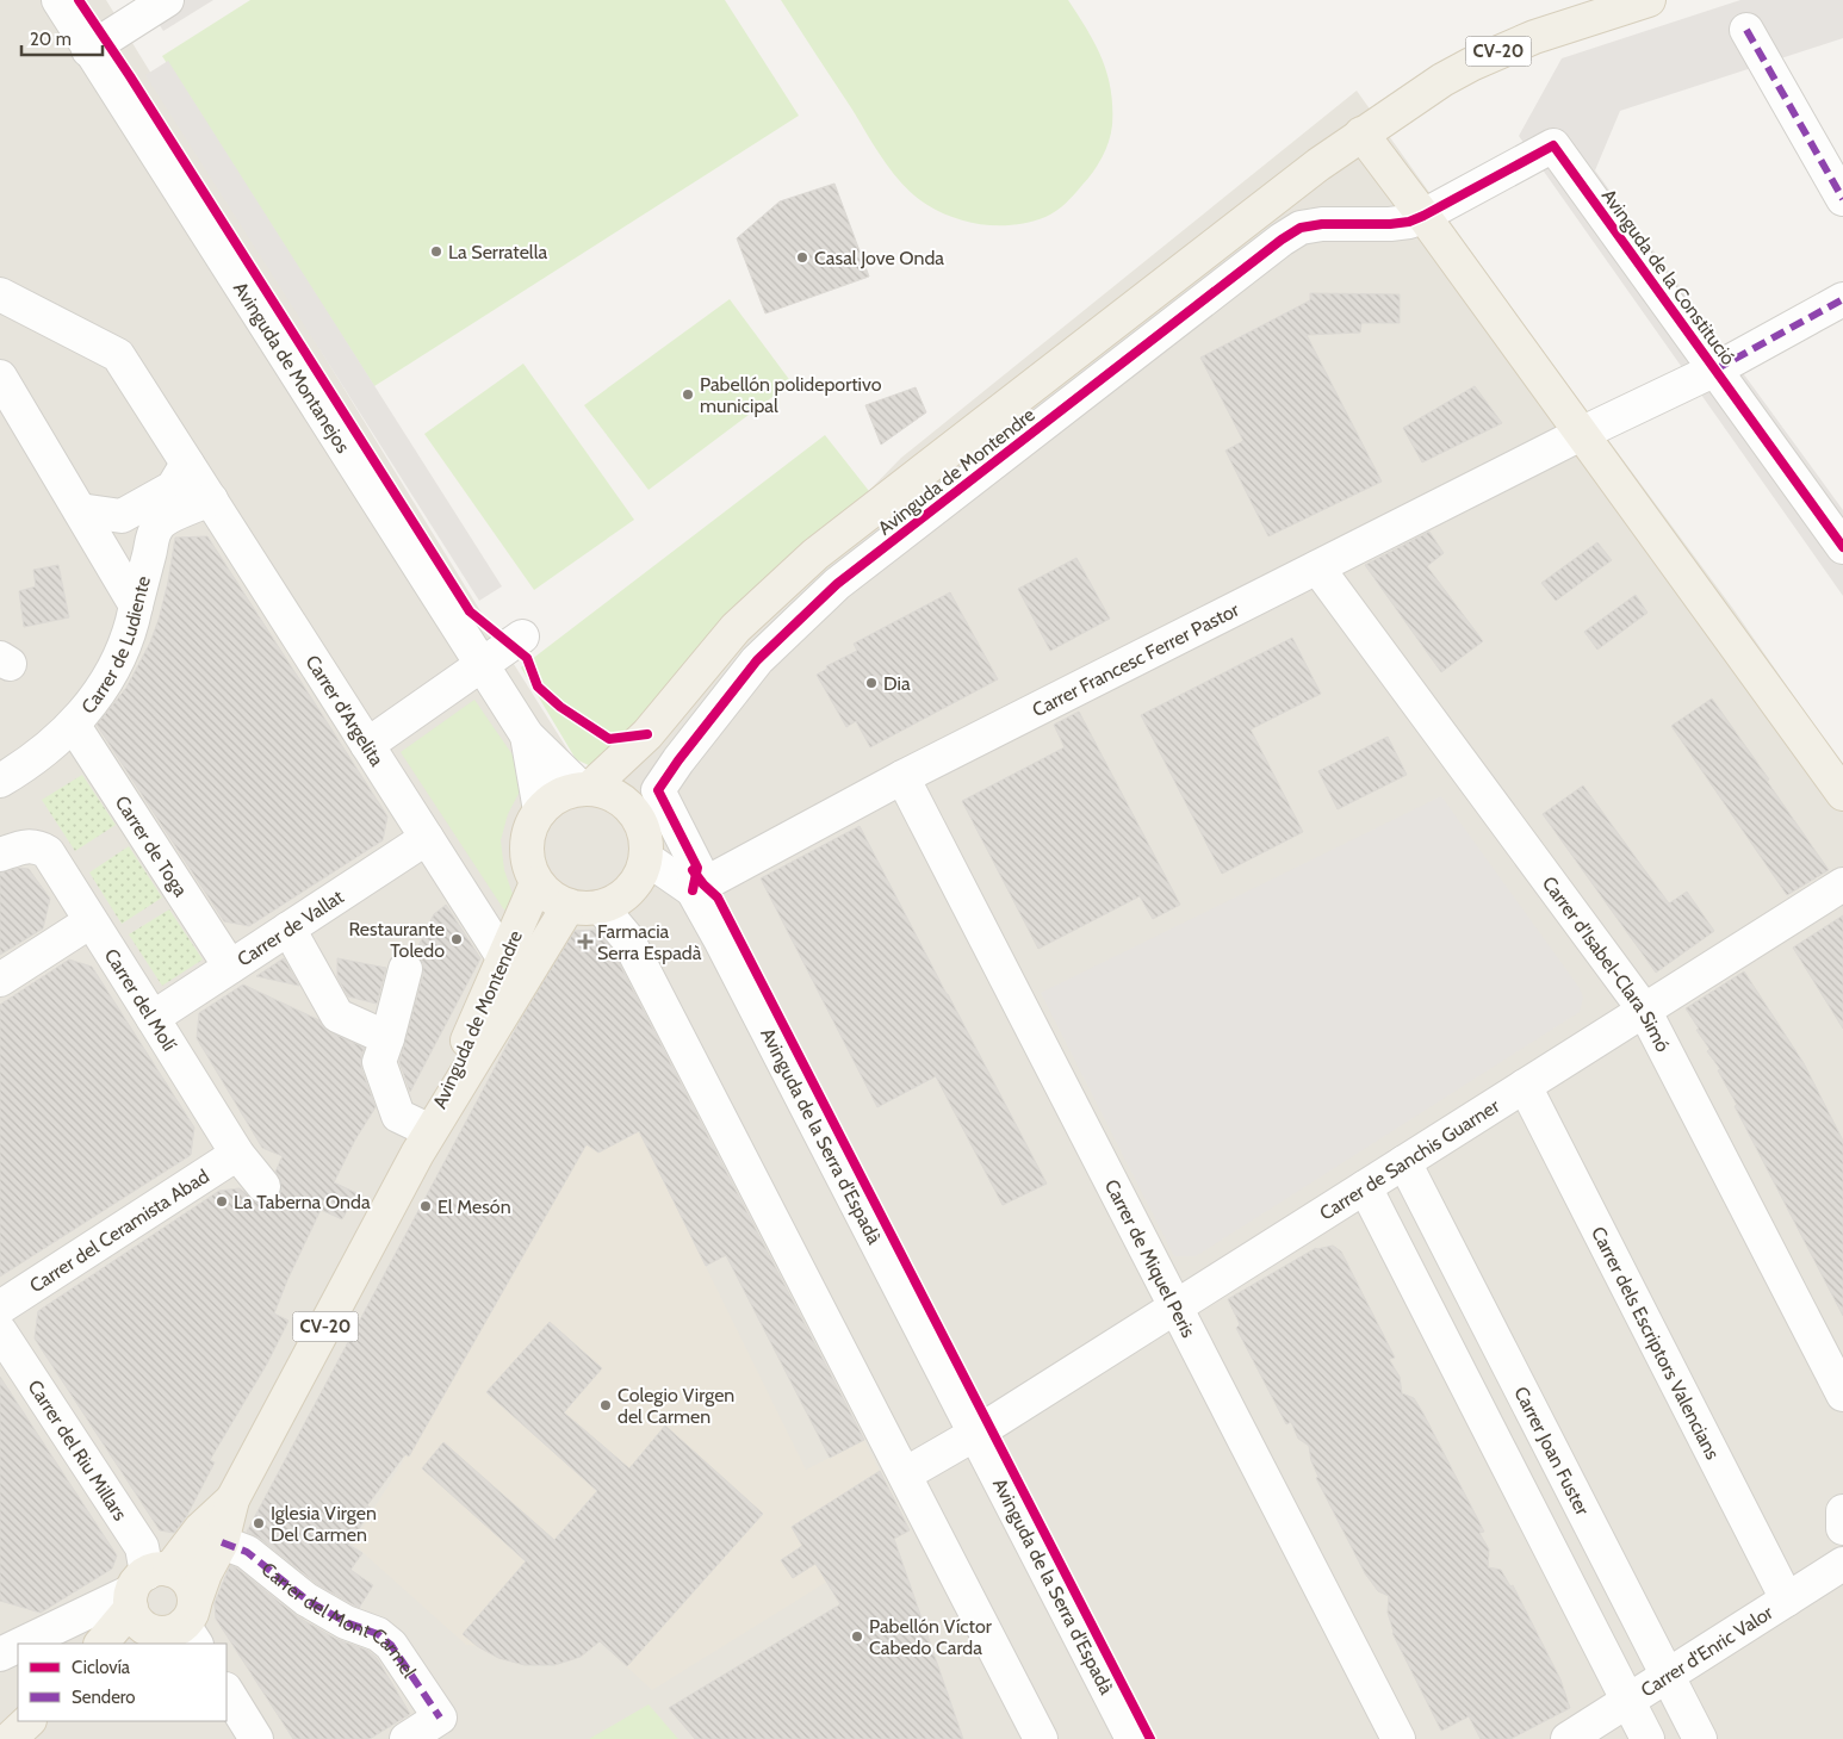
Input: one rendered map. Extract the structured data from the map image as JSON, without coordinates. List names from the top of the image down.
{
  "streets": {
    "main road": ["CV-20", "Avinguda de Montendre"],
    "street": [
      "Avinguda de la Constitució",
      "Avinguda de Montanejos",
      "Carrer de Ludiente",
      "Carrer Francesc Ferrer Pastor",
      "Carrer d'Argelita",
      "Carrer de Toga",
      "Carrer de Vallat",
      "Carrer d'Isabel-Clara Simó",
      "Carrer del Molí",
      "Avinguda de la Serra d'Espadà",
      "Carrer de Sanchis Guarner",
      "Carrer del Ceramista Abad",
      "Carrer de Miquel Peris",
      "Carrer dels Escriptors Valencians",
      "Carrer del Riu Millars",
      "Carrer Joan Fuster",
      "Carrer del Mont Carmel",
      "Carrer d'Enric Valor"
    ]
  },
  "crossings": [
    ["CV-20", "Avinguda de Montanejos"],
    ["CV-20", "Avinguda de Montendre"],
    ["CV-20", "Avinguda de la Serra d'Espadà"],
    ["Avinguda de la Constitució", "Avinguda de Montendre"],
    ["Avinguda de la Constitució", "Carrer Francesc Ferrer Pastor"],
    ["Avinguda de Montanejos", "Avinguda de Montendre"],
    ["Avinguda de Montanejos", "Avinguda de la Serra d'Espadà"],
    ["Avinguda de Montendre", "Carrer Francesc Ferrer Pastor"],
    ["Avinguda de Montendre", "Carrer d'Argelita"],
    ["Avinguda de Montendre", "Avinguda de la Serra d'Espadà"],
    ["Avinguda de Montendre", "Carrer del Riu Millars"],
    ["Avinguda de Montendre", "Carrer del Mont Carmel"],
    ["Carrer de Ludiente", "Carrer de Toga"],
    ["Carrer Francesc Ferrer Pastor", "Carrer d'Isabel-Clara Simó"],
    ["Carrer Francesc Ferrer Pastor", "Avinguda de la Serra d'Espadà"],
    ["Carrer Francesc Ferrer Pastor", "Carrer de Miquel Peris"],
    ["Carrer d'Argelita", "Carrer de Vallat"],
    ["Carrer de Toga", "Carrer de Vallat"],
    ["Carrer de Vallat", "Carrer del Molí"],
    ["Carrer d'Isabel-Clara Simó", "Carrer de Sanchis Guarner"],
    ["Carrer del Molí", "Carrer del Ceramista Abad"],
    ["Avinguda de la Serra d'Espadà", "Carrer de Sanchis Guarner"],
    ["Carrer de Sanchis Guarner", "Carrer de Miquel Peris"],
    ["Carrer de Sanchis Guarner", "Carrer dels Escriptors Valencians"],
    ["Carrer de Sanchis Guarner", "Carrer Joan Fuster"],
    ["Carrer dels Escriptors Valencians", "Carrer d'Enric Valor"],
    ["Carrer Joan Fuster", "Carrer d'Enric Valor"]
  ],
  "places": {
    "other": [
      "La Serratella",
      "Casal Jove Onda",
      "Pabellón polideportivo municipal",
      "Dia",
      "Restaurante Toledo",
      "La Taberna Onda",
      "El Mesón",
      "Colegio Virgen del Carmen",
      "Iglesia Virgen Del Carmen",
      "Pabellón Víctor Cabedo Carda"
    ],
    "health": ["Farmacia Serra Espadà"]
  },
  "legend": ["Ciclovía", "Sendero"],
  "scale_bar": "20 m"
}
